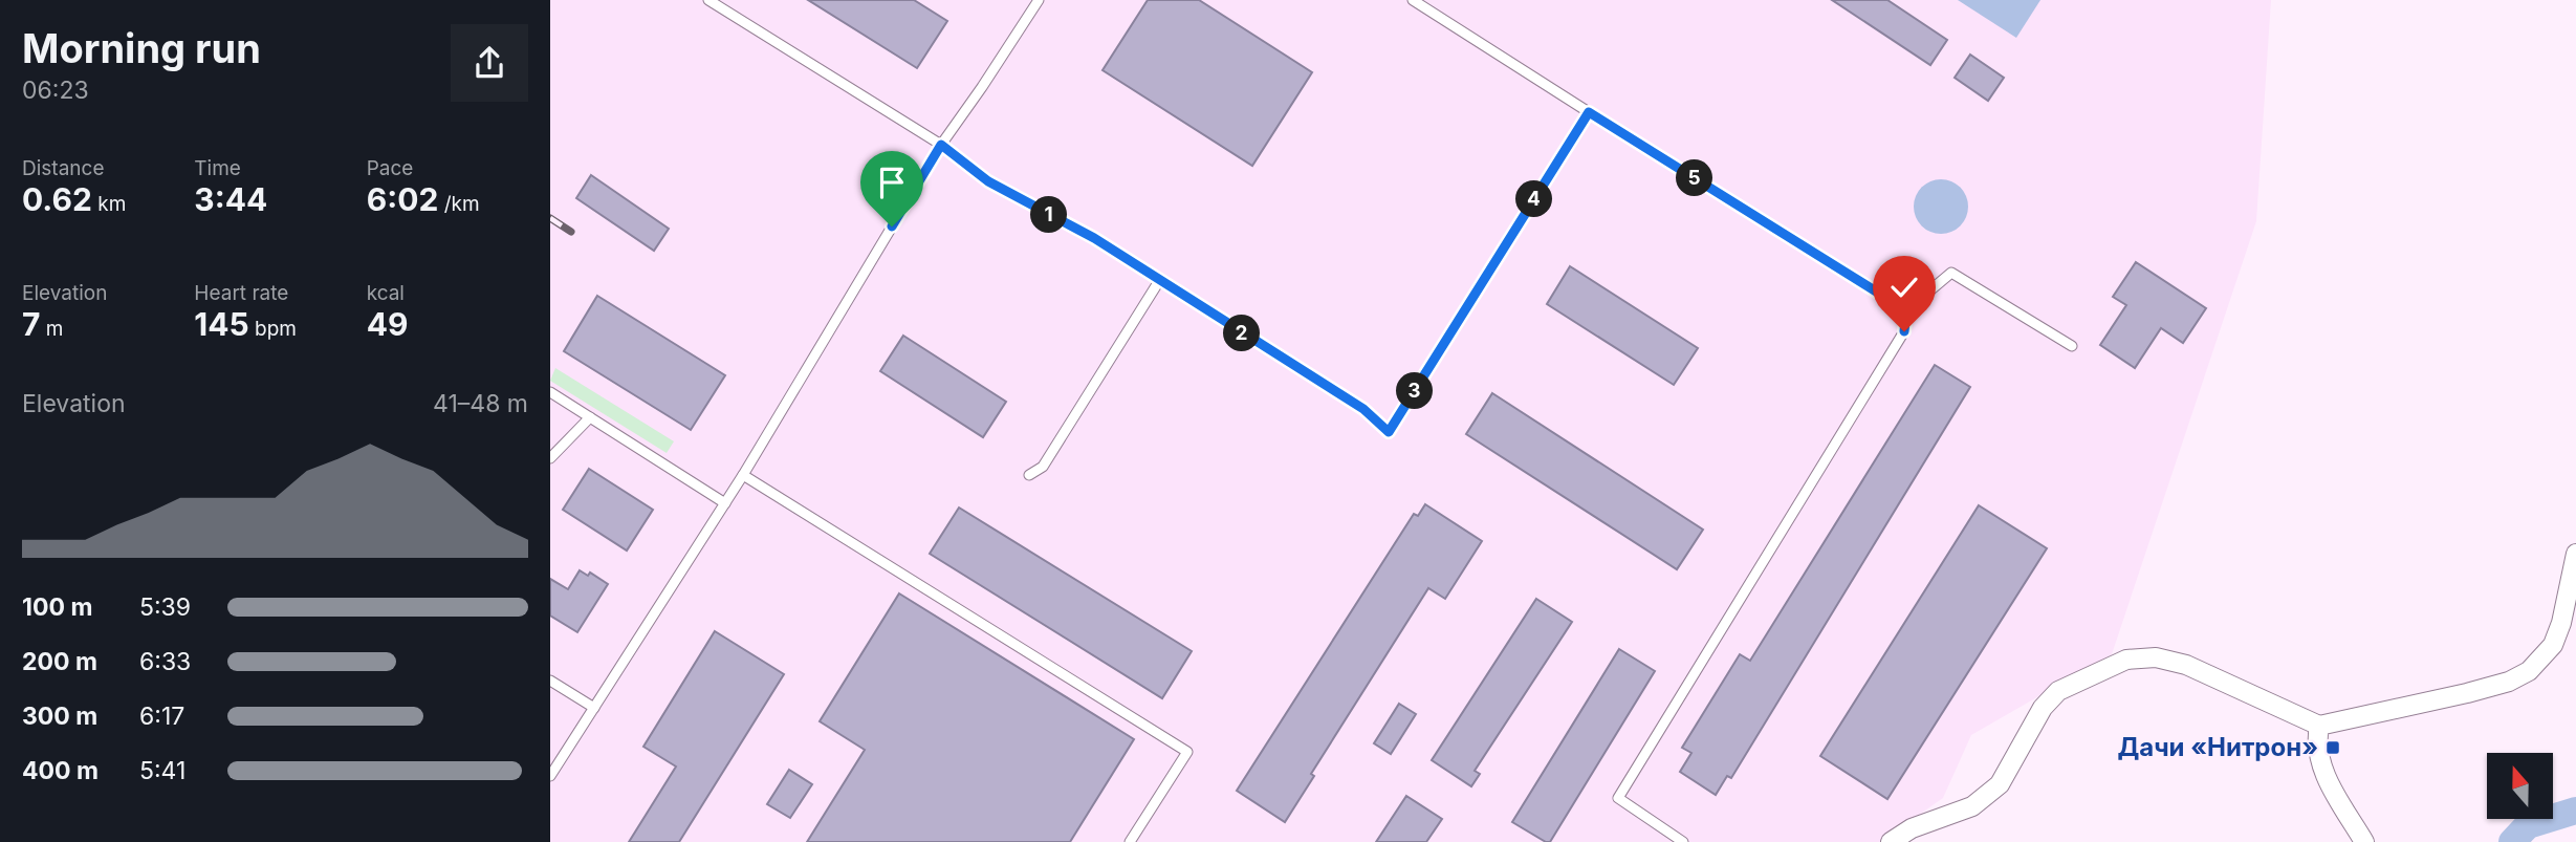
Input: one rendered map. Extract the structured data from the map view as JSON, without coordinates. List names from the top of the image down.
{
  "places": {
    "transit": ["Дачи «Нитрон»"]
  },
  "north": "top",
  "page": {
    "heading": ["Morning run", "06:23"],
    "stats": [
      ["Distance", "0.62 km"],
      ["Time", "3:44"],
      ["Pace", "6:02 /km"],
      ["Elevation", "7 m"],
      ["Heart rate", "145 bpm"],
      ["kcal", "49"]
    ],
    "pins": [
      "5",
      "4",
      "1",
      "2",
      "3"
    ],
    "chart": ["Elevation", "41–48 m"],
    "list": [
      {
        "name": "100 m",
        "note": "5:39"
      },
      {
        "name": "200 m",
        "note": "6:33"
      },
      {
        "name": "300 m",
        "note": "6:17"
      },
      {
        "name": "400 m",
        "note": "5:41"
      }
    ]
  }
}
